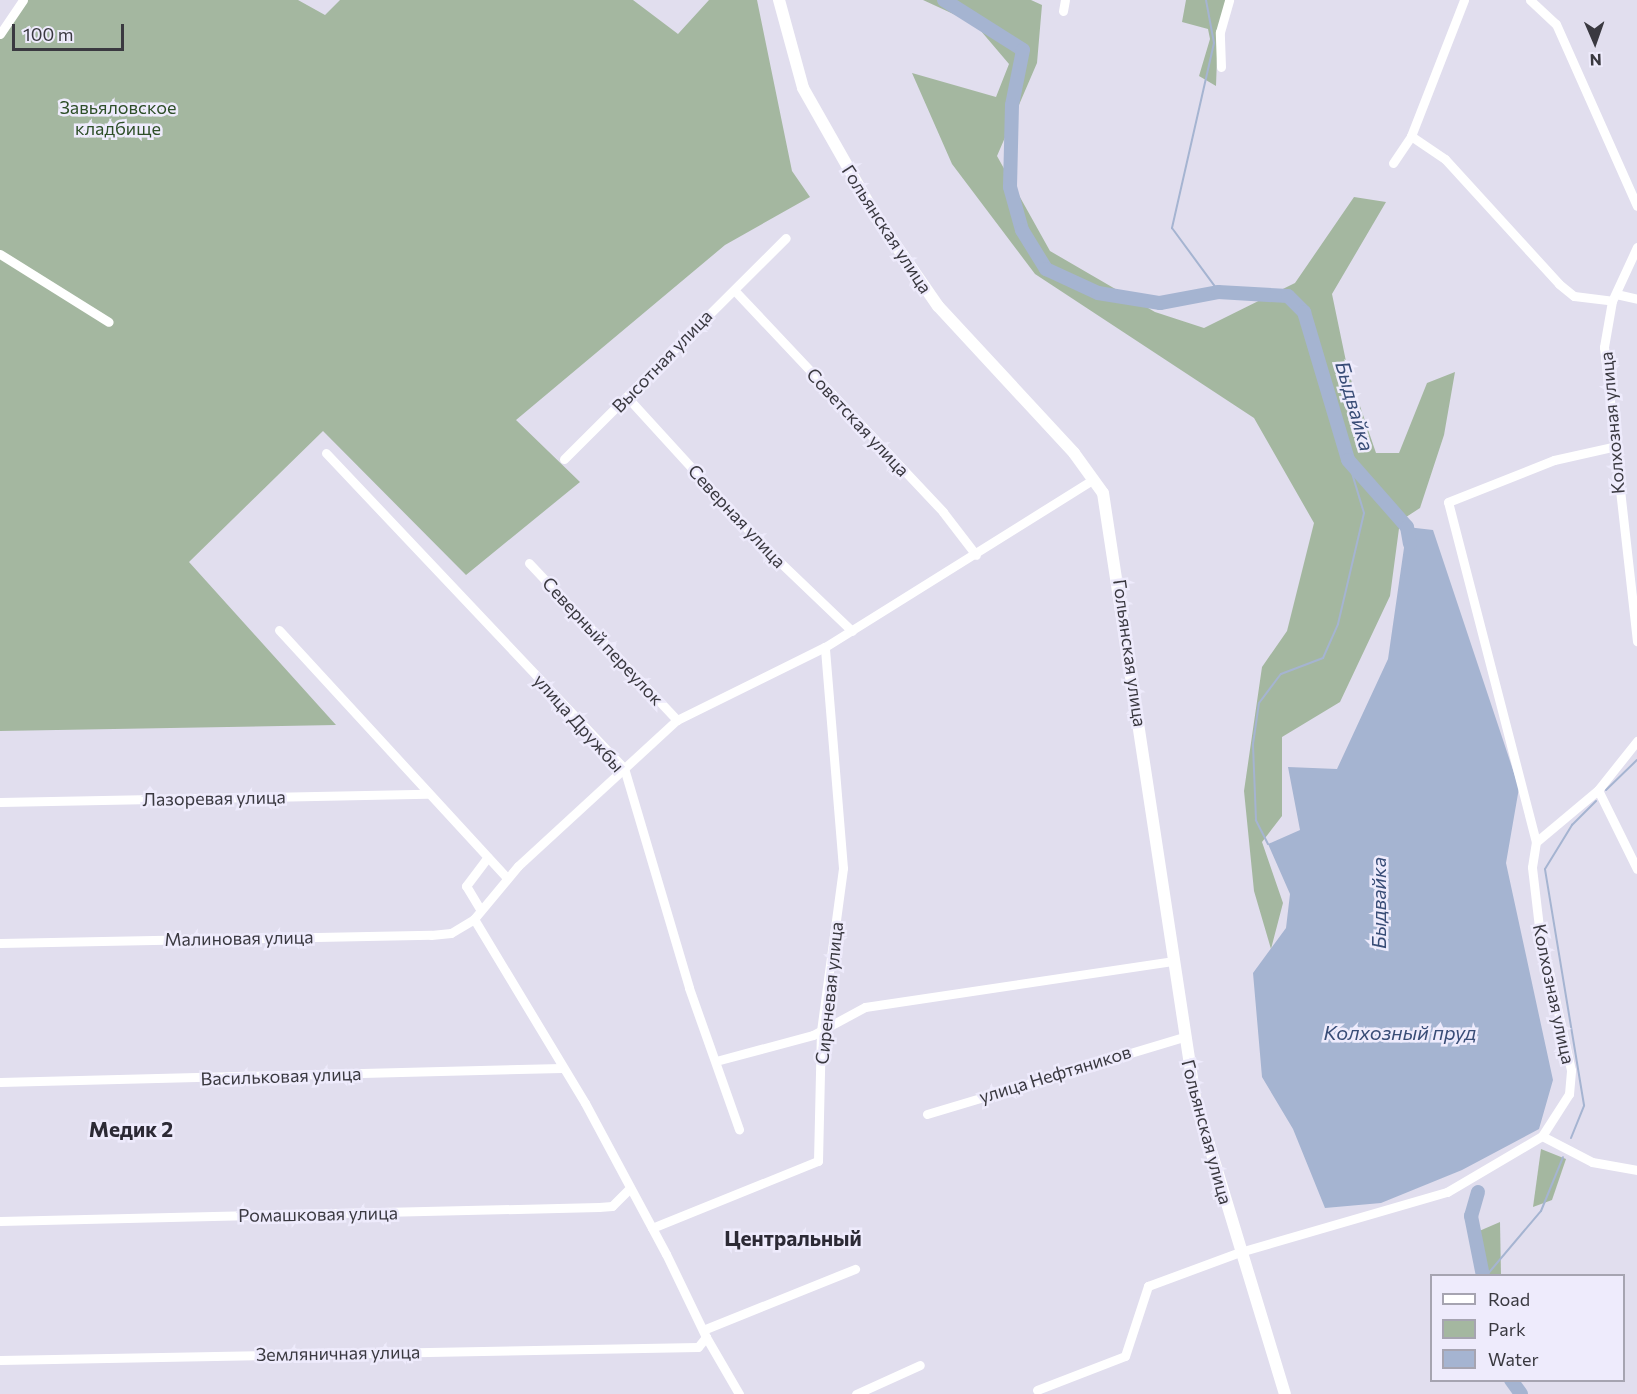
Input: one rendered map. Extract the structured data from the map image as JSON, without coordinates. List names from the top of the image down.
{
  "streets": {
    "main road": ["Гольянская улица"],
    "street": [
      "Высотная улица",
      "Советская улица",
      "Колхозная улица",
      "Северная улица",
      "Северный переулок",
      "улица Дружбы",
      "Лазоревая улица",
      "Малиновая улица",
      "Сиреневая улица",
      "улица Нефтяников",
      "Васильковая улица",
      "Ромашковая улица",
      "Земляничная улица"
    ]
  },
  "crossings": [
    ["Гольянская улица", "Колхозная улица"],
    ["Гольянская улица", "улица Нефтяников"],
    ["Высотная улица", "Советская улица"],
    ["Высотная улица", "Северная улица"]
  ],
  "districts": ["Медик 2", "Центральный"],
  "water": ["Быдвайка", "Колхозный пруд"],
  "parks": ["Завьяловское кладбище"],
  "legend": ["Road", "Park", "Water"],
  "scale_bar": "100 m",
  "north": "bottom"
}
